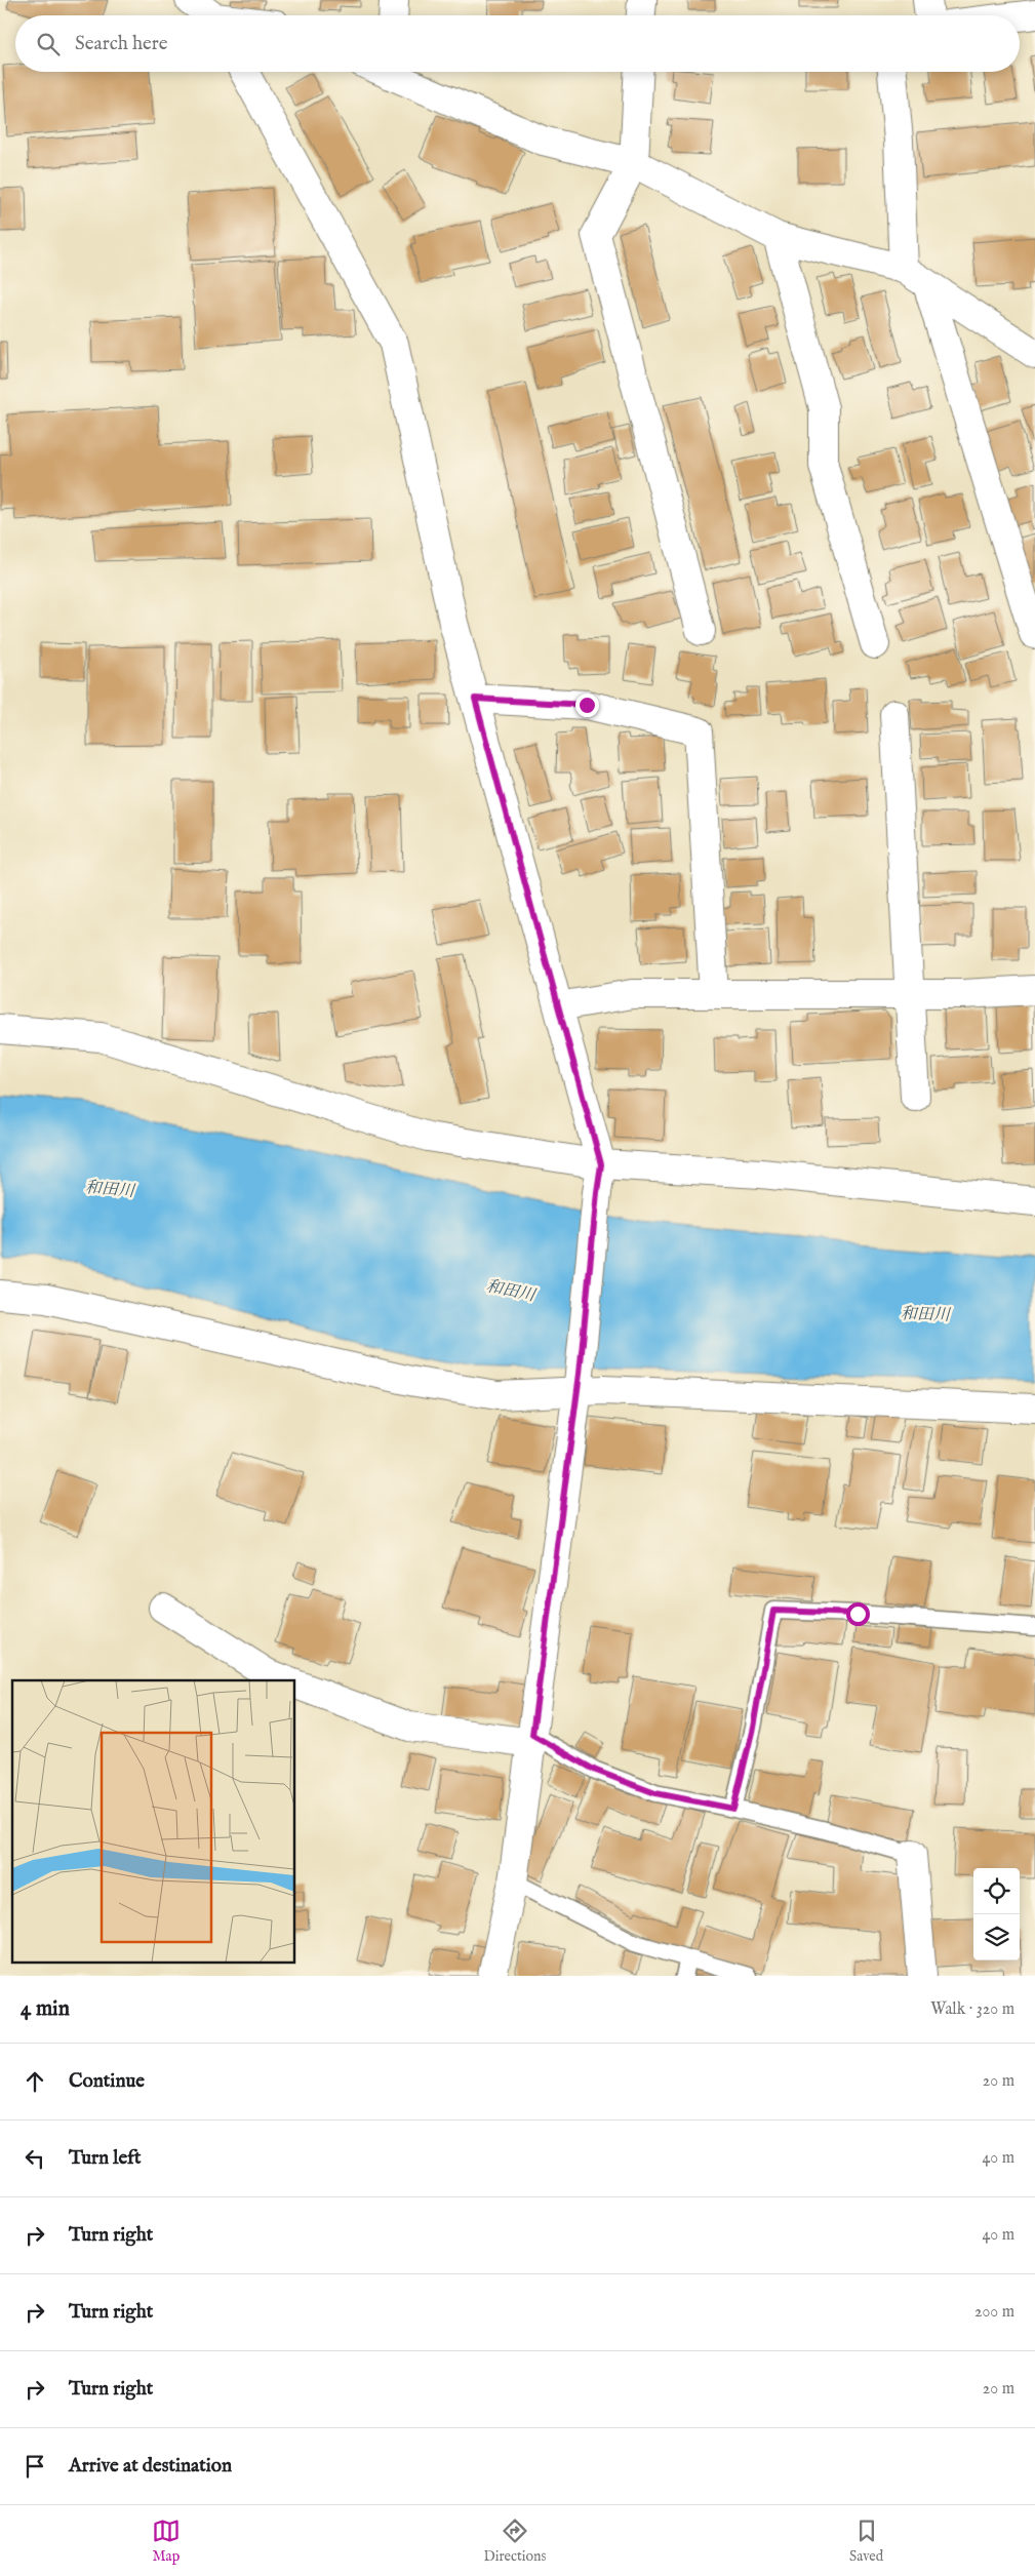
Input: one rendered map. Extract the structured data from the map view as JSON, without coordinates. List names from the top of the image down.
{
  "water": ["和田川"],
  "page": {
    "search": "Search here",
    "heading": ["4 min", "Walk · 320 m"],
    "list": [
      ["Continue", "20 m"],
      ["Turn left", "40 m"],
      ["Turn right", "40 m"],
      ["Turn right", "200 m"],
      ["Turn right", "20 m"],
      "Arrive at destination"
    ],
    "nav": ["Map", "Directions", "Saved"]
  }
}
